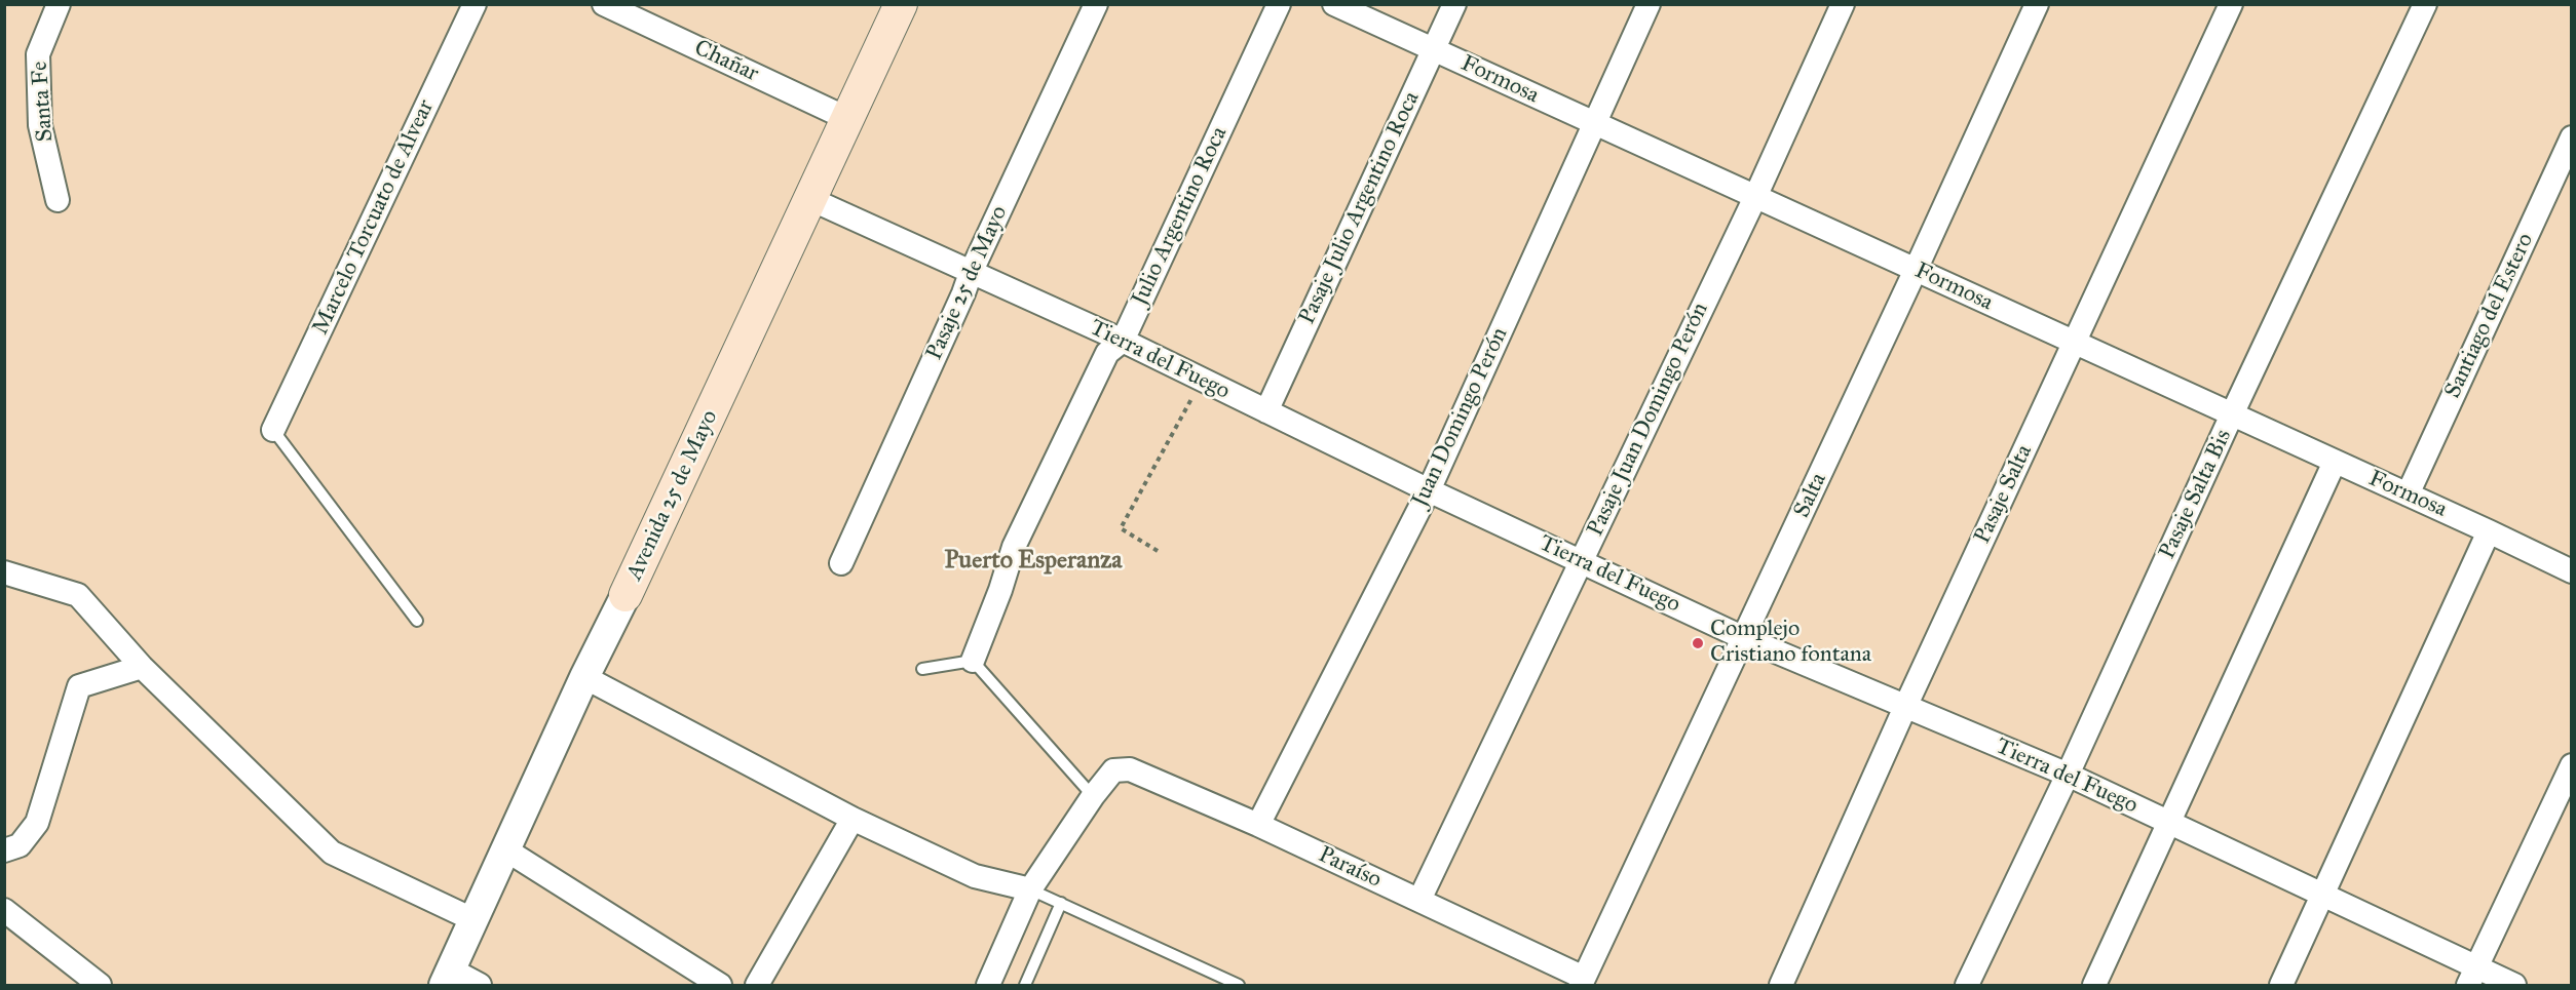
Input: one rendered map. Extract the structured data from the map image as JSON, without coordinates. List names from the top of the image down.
{
  "streets": {
    "main road": ["Avenida 25 de Mayo"],
    "street": [
      "Chañar",
      "Formosa",
      "Santa Fe",
      "Pasaje Julio Argentino Roca",
      "Julio Argentino Roca",
      "Marcelo Torcuato de Alvear",
      "Pasaje 25 de Mayo",
      "Santiago del Estero",
      "Tierra del Fuego",
      "Juan Domingo Perón",
      "Pasaje Juan Domingo Perón",
      "Pasaje Salta",
      "Pasaje Salta Bis",
      "Salta",
      "Paraíso"
    ]
  },
  "crossings": [
    ["Chañar", "Avenida 25 de Mayo"],
    ["Formosa", "Pasaje Julio Argentino Roca"],
    ["Formosa", "Santiago del Estero"],
    ["Formosa", "Juan Domingo Perón"],
    ["Formosa", "Pasaje Juan Domingo Perón"],
    ["Formosa", "Pasaje Salta"],
    ["Formosa", "Pasaje Salta Bis"],
    ["Formosa", "Salta"],
    ["Pasaje Julio Argentino Roca", "Tierra del Fuego"],
    ["Julio Argentino Roca", "Tierra del Fuego"],
    ["Pasaje 25 de Mayo", "Tierra del Fuego"],
    ["Tierra del Fuego", "Juan Domingo Perón"],
    ["Tierra del Fuego", "Pasaje Juan Domingo Perón"],
    ["Tierra del Fuego", "Pasaje Salta"],
    ["Tierra del Fuego", "Pasaje Salta Bis"],
    ["Tierra del Fuego", "Avenida 25 de Mayo"],
    ["Tierra del Fuego", "Salta"],
    ["Juan Domingo Perón", "Paraíso"],
    ["Pasaje Juan Domingo Perón", "Paraíso"],
    ["Salta", "Paraíso"]
  ],
  "districts": ["Puerto Esperanza"],
  "places": ["Complejo Cristiano fontana"]
}
